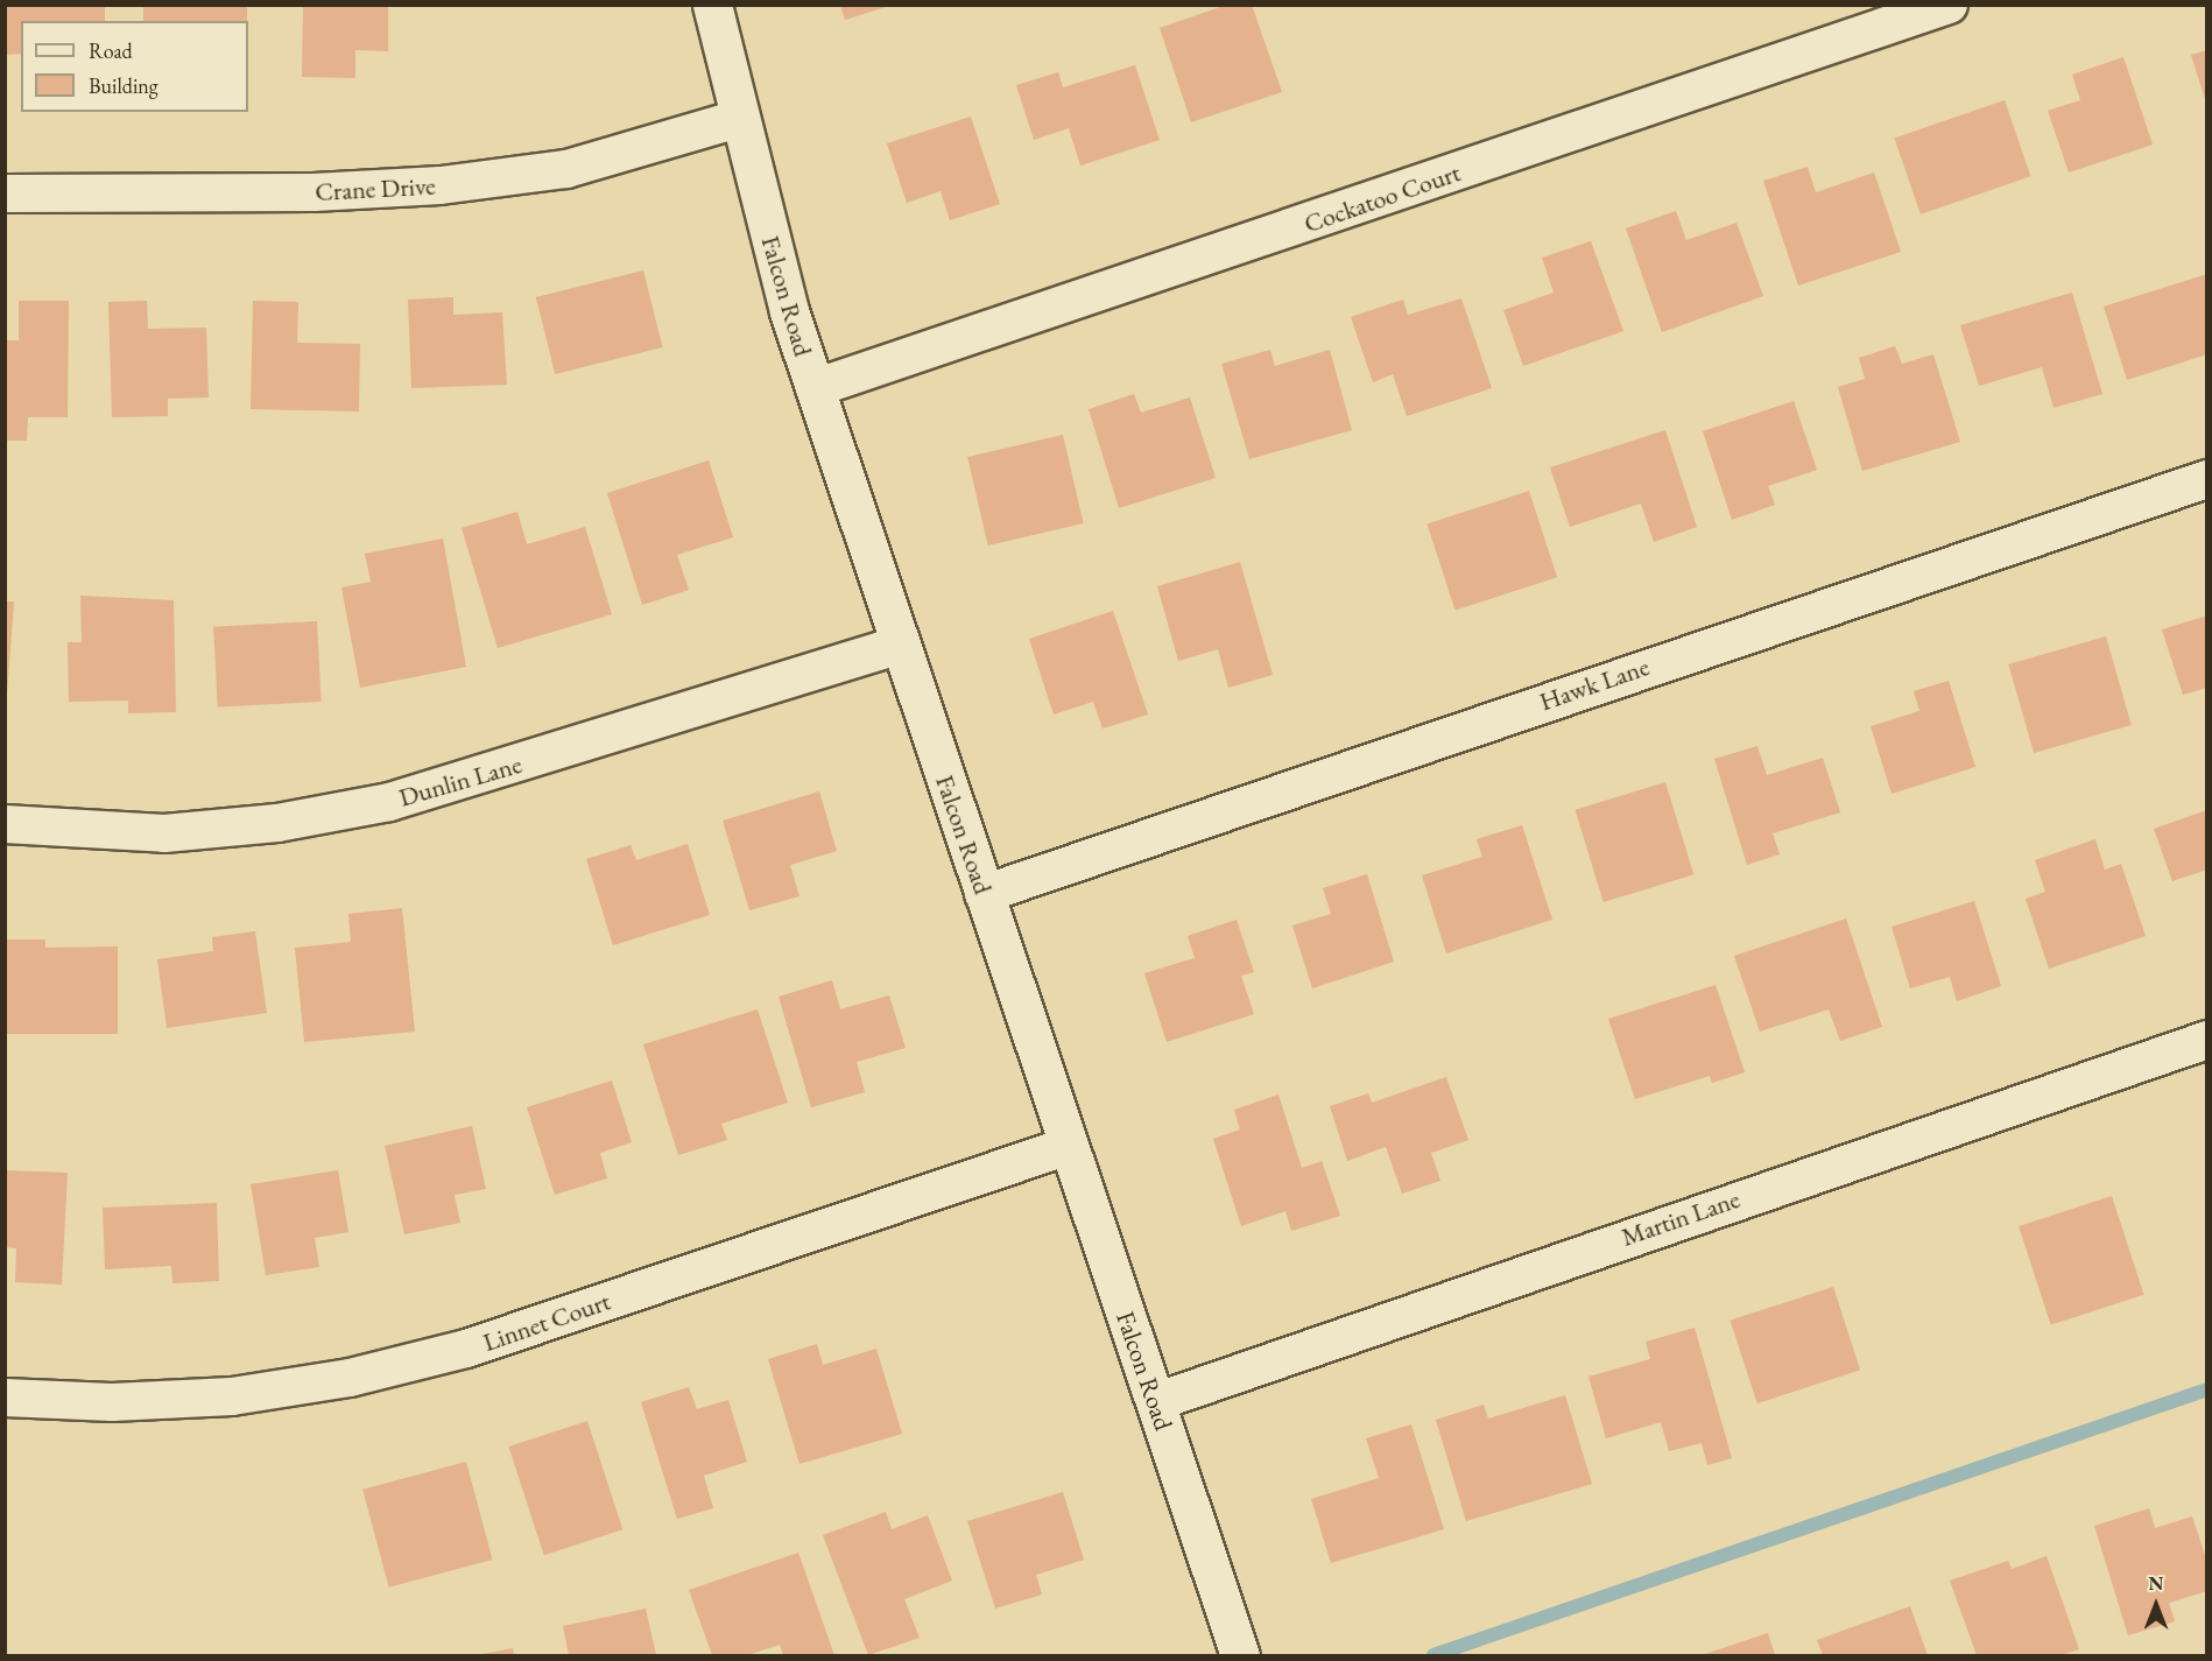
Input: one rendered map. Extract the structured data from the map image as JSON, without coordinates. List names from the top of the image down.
{
  "streets": {
    "street": [
      "Crane Drive",
      "Cockatoo Court",
      "Falcon Road",
      "Hawk Lane",
      "Dunlin Lane",
      "Martin Lane",
      "Linnet Court"
    ]
  },
  "crossings": [
    ["Crane Drive", "Falcon Road"],
    ["Cockatoo Court", "Falcon Road"],
    ["Falcon Road", "Hawk Lane"],
    ["Falcon Road", "Dunlin Lane"],
    ["Falcon Road", "Martin Lane"],
    ["Falcon Road", "Linnet Court"]
  ],
  "legend": ["Road", "Building"],
  "north": "top"
}
